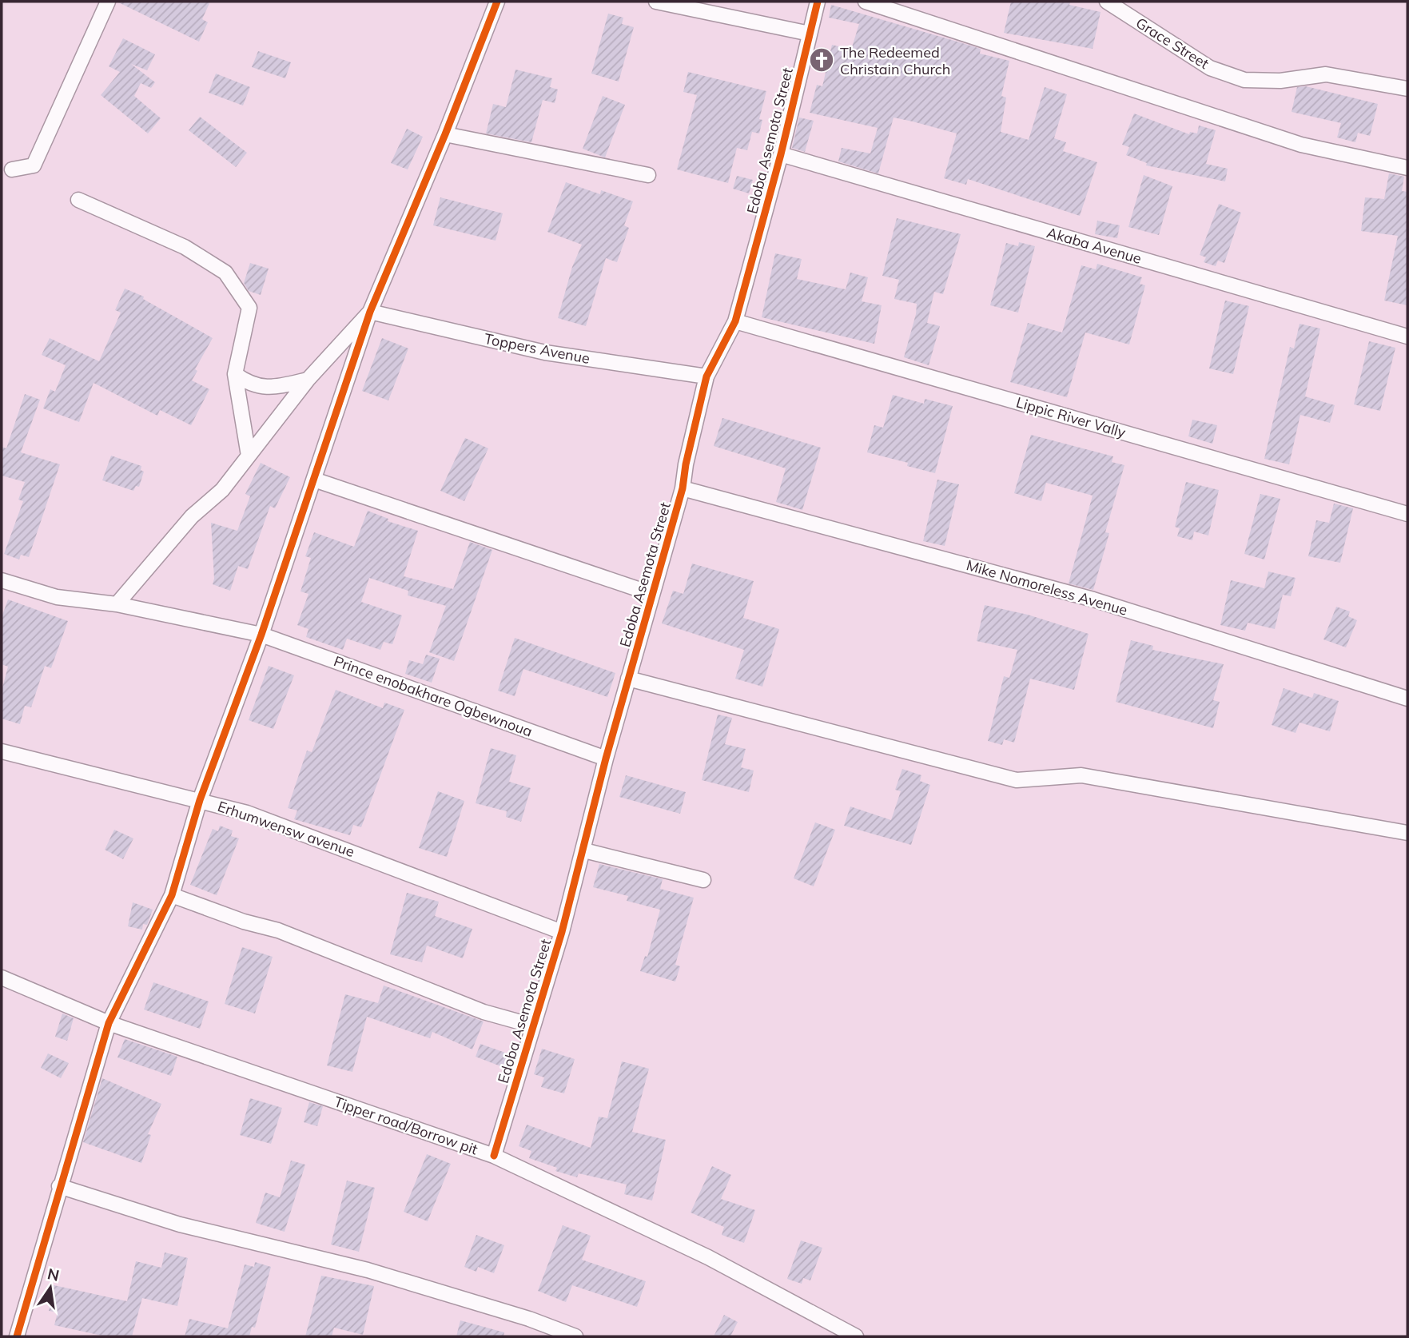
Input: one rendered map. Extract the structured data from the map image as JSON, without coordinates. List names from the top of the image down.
{
  "streets": {
    "street": [
      "Grace Street",
      "Edoba Asemota Street",
      "Akaba Avenue",
      "Toppers Avenue",
      "Lippic River Vally",
      "Mike Nomoreless Avenue",
      "Prince enobakhare Ogbewnoua",
      "Erhumwensw avenue",
      "Tipper road/Borrow pit"
    ]
  },
  "crossings": [
    ["Edoba Asemota Street", "Akaba Avenue"],
    ["Edoba Asemota Street", "Toppers Avenue"],
    ["Edoba Asemota Street", "Lippic River Vally"],
    ["Edoba Asemota Street", "Mike Nomoreless Avenue"],
    ["Edoba Asemota Street", "Prince enobakhare Ogbewnoua"],
    ["Edoba Asemota Street", "Erhumwensw avenue"],
    ["Edoba Asemota Street", "Tipper road/Borrow pit"]
  ],
  "places": {
    "church": ["The Redeemed Christain Church"]
  },
  "north": "top"
}
